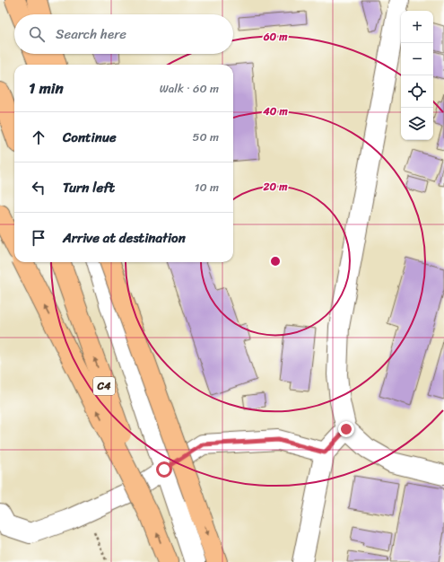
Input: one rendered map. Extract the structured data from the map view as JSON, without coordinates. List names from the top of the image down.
{
  "streets": {
    "highway": ["C4"]
  },
  "page": {
    "map_buttons": ["+", "−"],
    "search": "Search here",
    "heading": ["1 min", "Walk · 60 m"],
    "list": [
      ["Continue", "50 m"],
      ["Turn left", "10 m"],
      "Arrive at destination"
    ]
  },
  "rings": ["60 m", "40 m", "20 m"]
}
